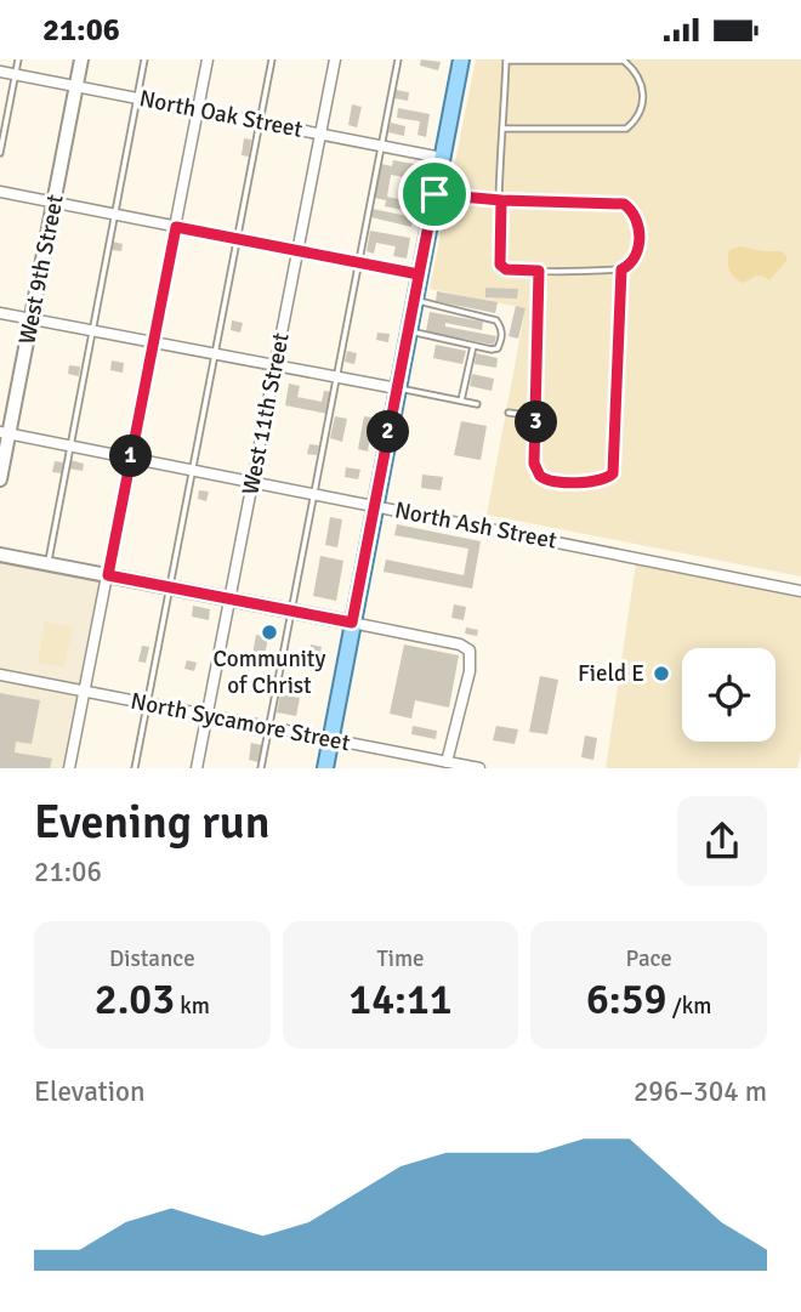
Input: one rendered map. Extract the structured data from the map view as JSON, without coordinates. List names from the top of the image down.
{
  "streets": {
    "street": [
      "North Oak Street",
      "West 9th Street",
      "West 11th Street",
      "North Ash Street",
      "North Sycamore Street"
    ]
  },
  "crossings": [
    ["North Oak Street", "West 9th Street"],
    ["North Oak Street", "West 11th Street"],
    ["West 9th Street", "North Ash Street"],
    ["West 11th Street", "North Ash Street"],
    ["West 11th Street", "North Sycamore Street"]
  ],
  "places": ["Community of Christ", "Field E"],
  "page": {
    "status": "21:06",
    "pins": ["3", "2", "1"],
    "heading": ["Evening run", "21:06"],
    "stats": [
      ["Distance", "2.03 km"],
      ["Time", "14:11"],
      ["Pace", "6:59 /km"]
    ],
    "chart": ["Elevation", "296–304 m"]
  }
}
